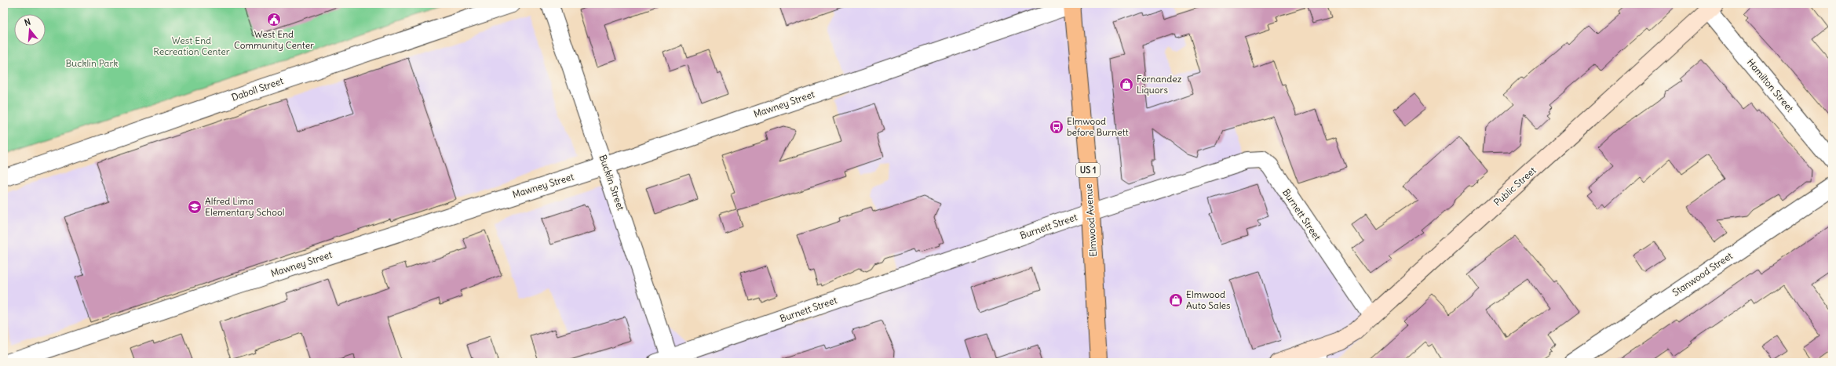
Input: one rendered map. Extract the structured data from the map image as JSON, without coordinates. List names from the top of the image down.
{
  "streets": {
    "main road": ["US 1", "Public Street", "Elmwood Avenue"],
    "street": [
      "Hamilton Street",
      "Daboll Street",
      "Mawney Street",
      "Bucklin Street",
      "Burnett Street",
      "Stanwood Street"
    ]
  },
  "crossings": [
    ["Hamilton Street", "Public Street"],
    ["Mawney Street", "Bucklin Street"],
    ["Mawney Street", "Elmwood Avenue"],
    ["Bucklin Street", "Burnett Street"],
    ["Public Street", "Burnett Street"],
    ["Burnett Street", "Elmwood Avenue"]
  ],
  "parks": ["West End Recreation Center", "Bucklin Park"],
  "places": {
    "public building": ["West End Community Center"],
    "shop": ["Fernandez Liquors", "Elmwood Auto Sales"],
    "bus stop": ["Elmwood before Burnett"],
    "school or university": ["Alfred Lima Elementary School"]
  },
  "north": "top"
}
